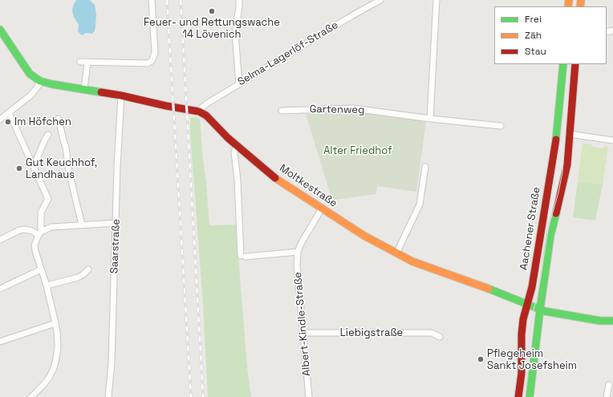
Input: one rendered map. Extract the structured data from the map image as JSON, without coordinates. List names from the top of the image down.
{
  "streets": {
    "street": [
      "Selma-Lagerlöf-Straße",
      "Gartenweg",
      "Moltkestraße",
      "Aachener Straße",
      "Saarstraße",
      "Albert-Kindle-Straße",
      "Liebigstraße"
    ]
  },
  "crossings": [
    ["Selma-Lagerlöf-Straße", "Moltkestraße"],
    ["Moltkestraße", "Aachener Straße"],
    ["Moltkestraße", "Saarstraße"],
    ["Moltkestraße", "Albert-Kindle-Straße"],
    ["Albert-Kindle-Straße", "Liebigstraße"]
  ],
  "parks": ["Alter Friedhof"],
  "places": [
    "Feuer- und Rettungswache 14 Lövenich",
    "Im Höfchen",
    "Gut Keuchhof, Landhaus",
    "Pflegeheim Sankt Josefsheim"
  ],
  "legend": ["Frei", "Zäh", "Stau"]
}
